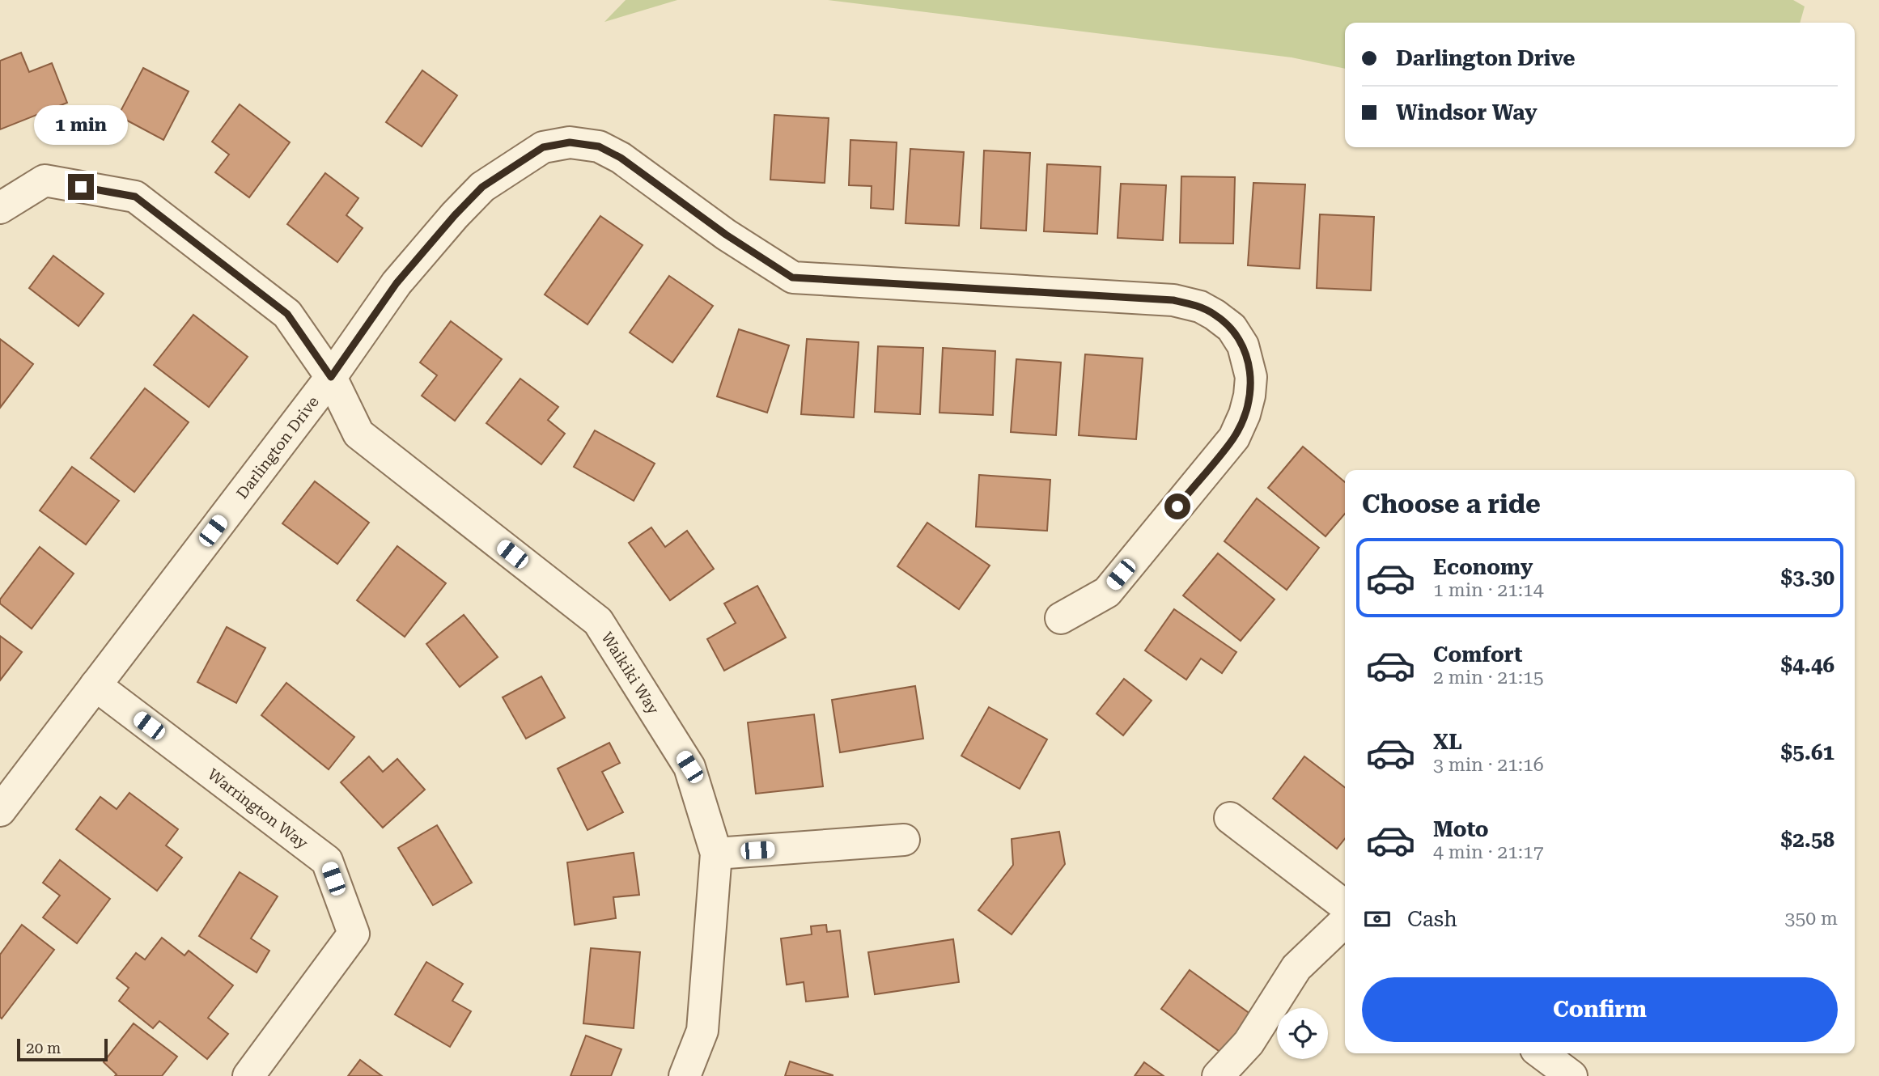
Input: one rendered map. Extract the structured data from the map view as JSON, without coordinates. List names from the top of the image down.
{
  "streets": {
    "street": ["Darlington Drive", "Waikiki Way", "Warrington Way"]
  },
  "crossings": [
    ["Darlington Drive", "Waikiki Way"],
    ["Darlington Drive", "Warrington Way"]
  ],
  "scale_bar": "20 m",
  "page": {
    "banner": ["Darlington Drive", "Windsor Way"],
    "bubble": "1 min",
    "heading": "Choose a ride",
    "list": [
      {
        "name": "Economy",
        "note": "1 min · 21:14",
        "value": "$3.30"
      },
      {
        "name": "Comfort",
        "note": "2 min · 21:15",
        "value": "$4.46"
      },
      {
        "name": "XL",
        "note": "3 min · 21:16",
        "value": "$5.61"
      },
      {
        "name": "Moto",
        "note": "4 min · 21:17",
        "value": "$2.58"
      }
    ],
    "pay": ["Cash", "350 m"],
    "buttons": "Confirm",
    "scale": "20 m"
  }
}
